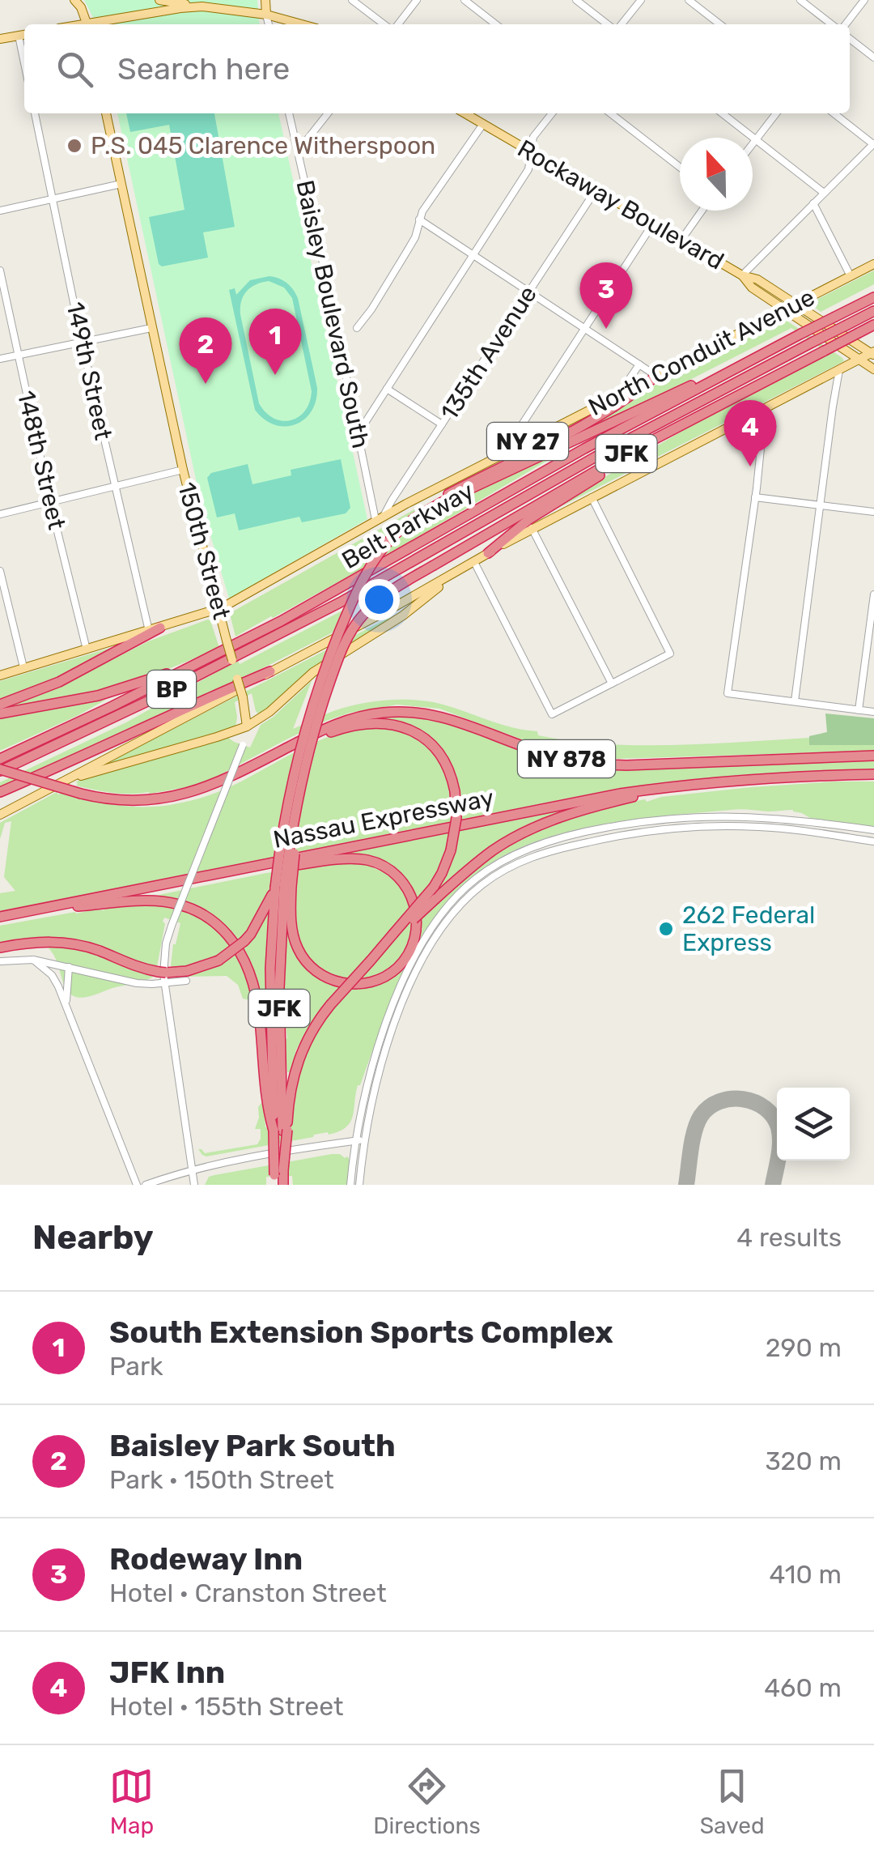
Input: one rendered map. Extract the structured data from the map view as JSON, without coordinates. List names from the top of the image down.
{
  "streets": {
    "highway": [
      "JFK",
      "Belt Parkway",
      "BP",
      "NY 878",
      "Nassau Expressway"
    ],
    "main road": [
      "Rockaway Boulevard",
      "North Conduit Avenue",
      "NY 27",
      "150th Street"
    ],
    "street": [
      "Baisley Boulevard South",
      "135th Avenue",
      "149th Street",
      "148th Street"
    ]
  },
  "crossings": [
    ["Rockaway Boulevard", "North Conduit Avenue"],
    ["Rockaway Boulevard", "135th Avenue"],
    ["Baisley Boulevard South", "North Conduit Avenue"],
    ["Baisley Boulevard South", "135th Avenue"],
    ["North Conduit Avenue", "135th Avenue"],
    ["North Conduit Avenue", "149th Street"],
    ["North Conduit Avenue", "JFK"],
    ["North Conduit Avenue", "148th Street"],
    ["North Conduit Avenue", "150th Street"],
    ["Belt Parkway", "NY 878"]
  ],
  "places": ["P.S. 045 Clarence Witherspoon", "262 Federal Express"],
  "north": "top",
  "page": {
    "search": "Search here",
    "pins": [
      "3",
      "1",
      "2",
      "4"
    ],
    "heading": ["Nearby", "4 results"],
    "list": [
      {
        "mark": "1",
        "name": "South Extension Sports Complex",
        "note": "Park",
        "value": "290 m"
      },
      {
        "mark": "2",
        "name": "Baisley Park South",
        "note": "Park · 150th Street",
        "value": "320 m"
      },
      {
        "mark": "3",
        "name": "Rodeway Inn",
        "note": "Hotel · Cranston Street",
        "value": "410 m"
      },
      {
        "mark": "4",
        "name": "JFK Inn",
        "note": "Hotel · 155th Street",
        "value": "460 m"
      }
    ],
    "nav": ["Map", "Directions", "Saved"]
  }
}
